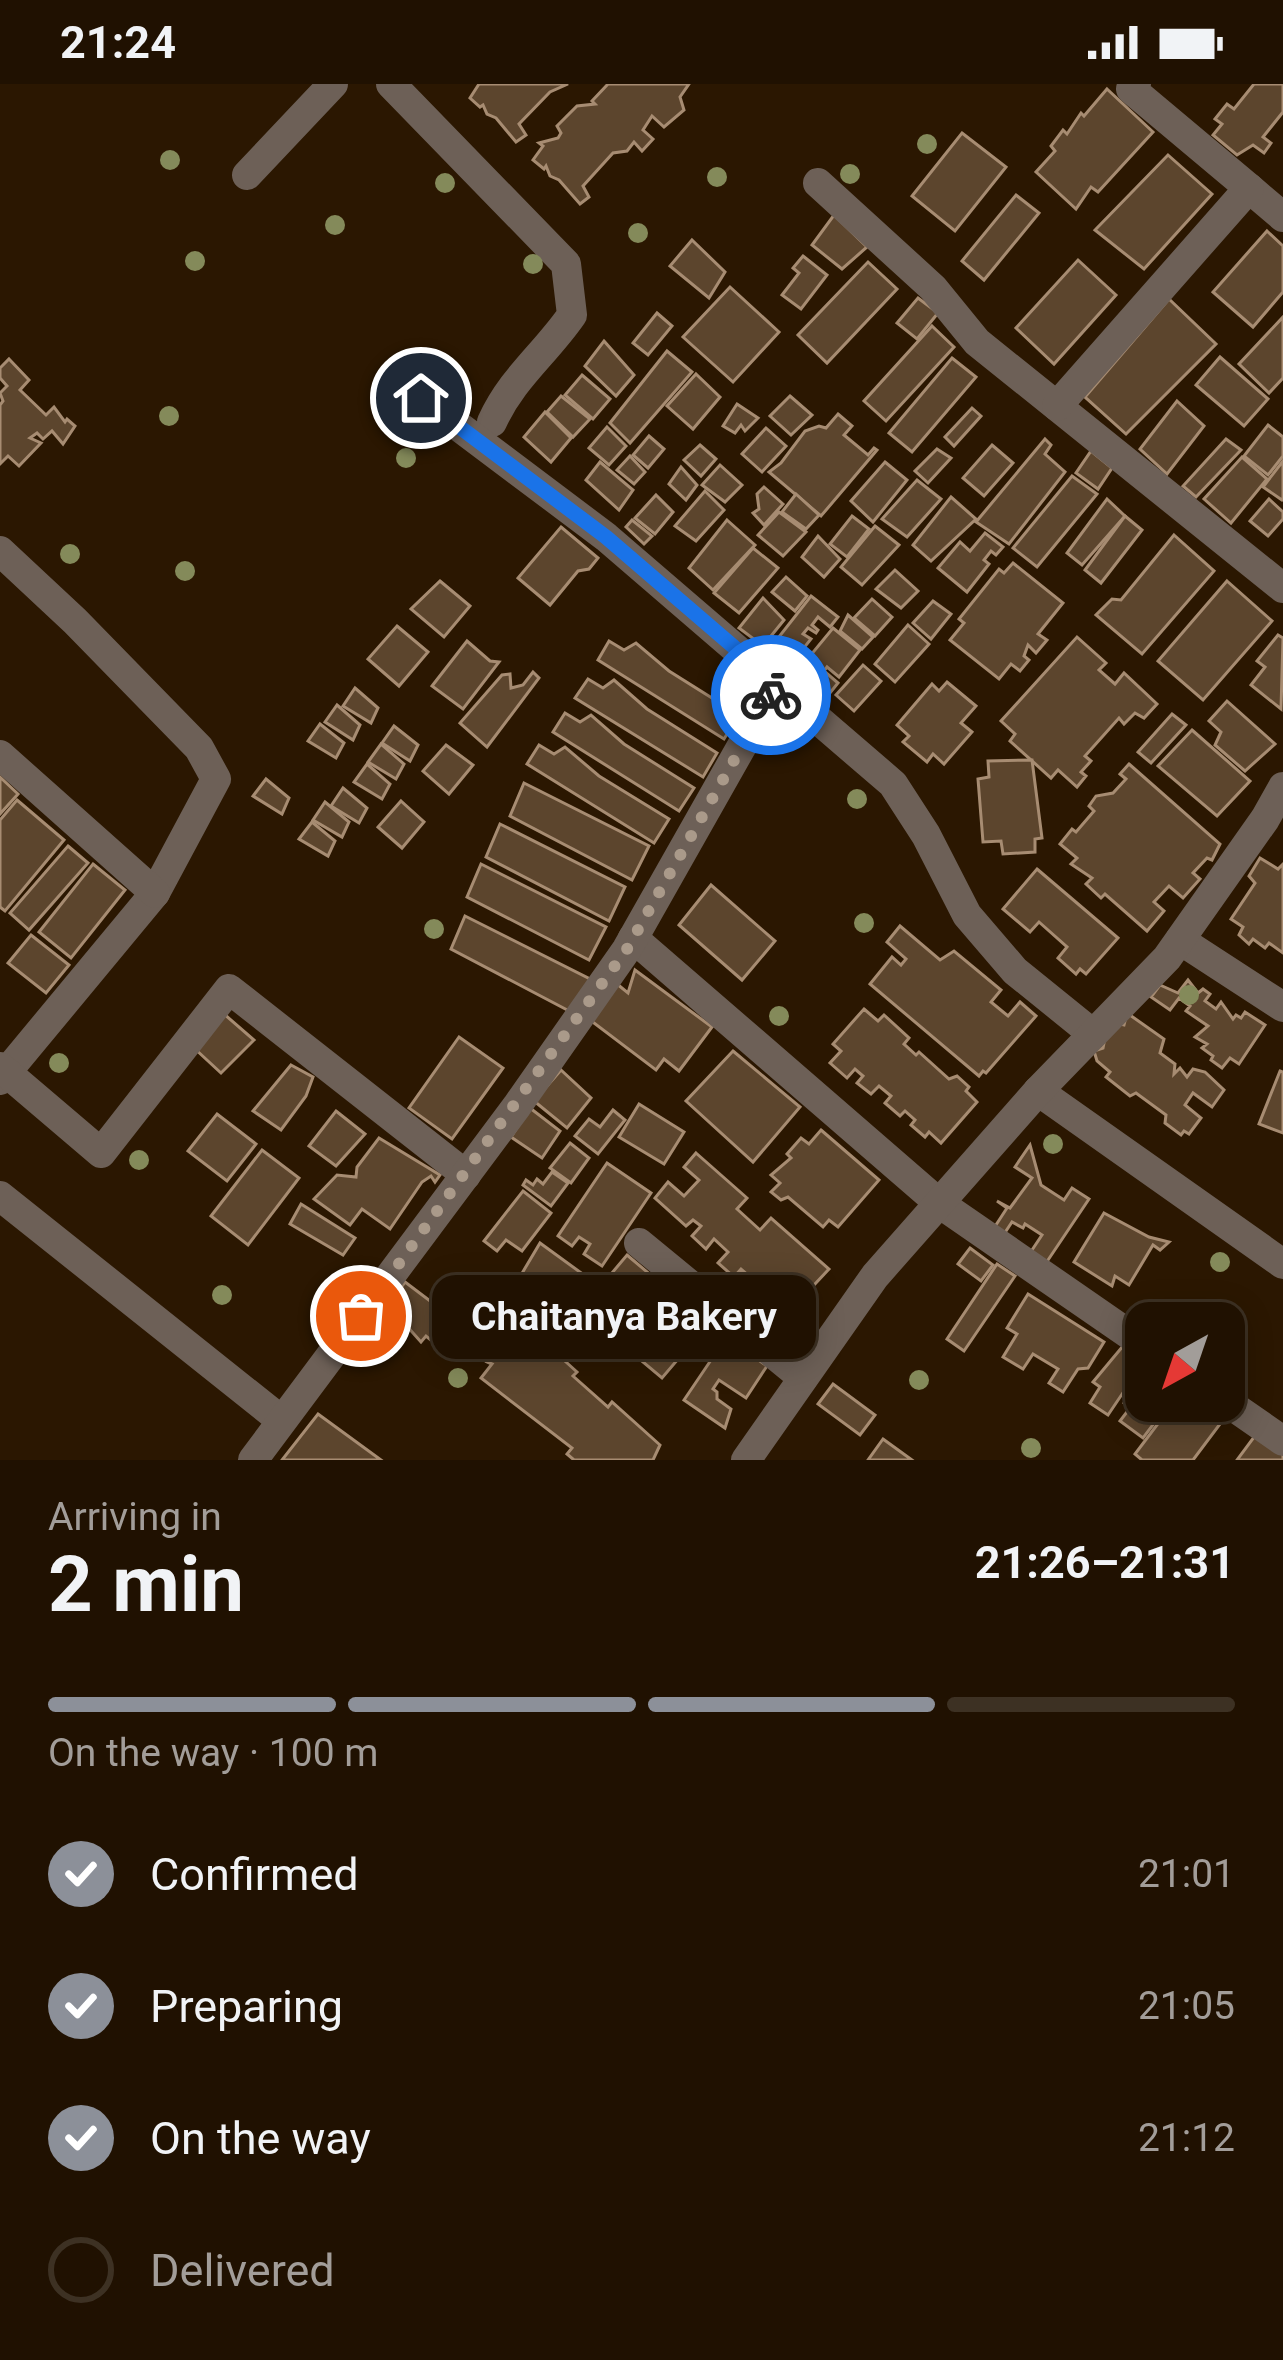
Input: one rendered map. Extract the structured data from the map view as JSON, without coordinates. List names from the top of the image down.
{
  "places": ["Chaitanya Bakery"],
  "north": "bottom left",
  "page": {
    "status": "21:24",
    "bubble": "Chaitanya Bakery",
    "heading": ["2 min", "Arriving in", "21:26–21:31"],
    "bar": "On the way · 100 m",
    "list": [
      ["Confirmed", "21:01"],
      ["Preparing", "21:05"],
      ["On the way", "21:12"],
      "Delivered"
    ]
  }
}
